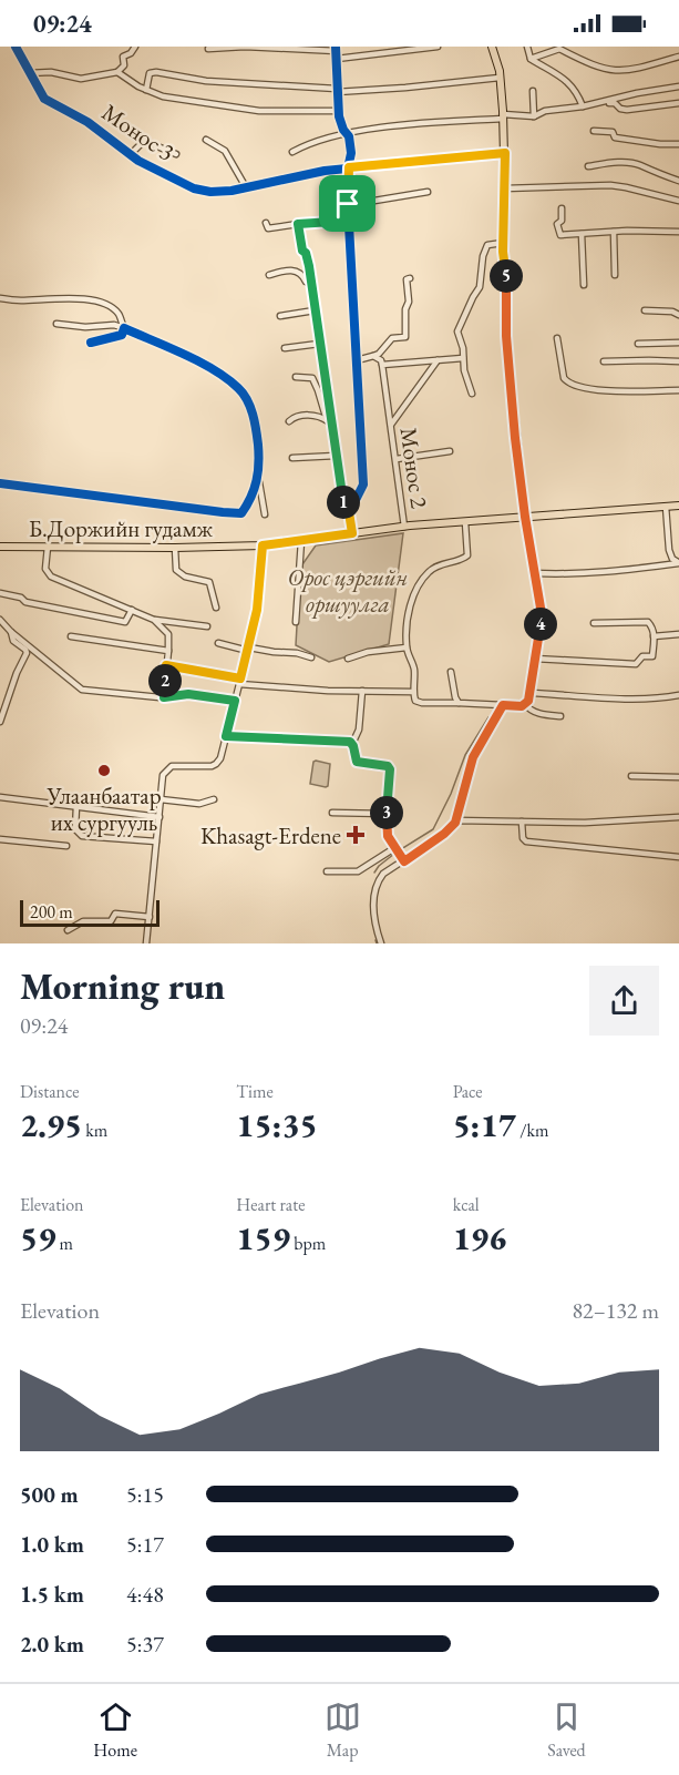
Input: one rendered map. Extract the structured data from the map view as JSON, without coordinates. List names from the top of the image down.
{
  "streets": {
    "main road": ["Б.Доржийн гудамж"],
    "street": ["Монос 3", "Монос 2"]
  },
  "crossings": [
    ["Монос 2", "Б.Доржийн гудамж"]
  ],
  "parks": ["Орос цэргийн оршуулга"],
  "places": {
    "other": ["Улаанбаатар их сургууль"],
    "health": ["Khasagt-Erdene"]
  },
  "scale_bar": "200 m",
  "page": {
    "status": "09:24",
    "pins": [
      "5",
      "1",
      "4",
      "2",
      "3"
    ],
    "scale": "200 m",
    "heading": ["Morning run", "09:24"],
    "stats": [
      ["Distance", "2.95 km"],
      ["Time", "15:35"],
      ["Pace", "5:17 /km"],
      ["Elevation", "59 m"],
      ["Heart rate", "159 bpm"],
      ["kcal", "196"]
    ],
    "chart": ["Elevation", "82–132 m"],
    "list": [
      {
        "name": "500 m",
        "note": "5:15"
      },
      {
        "name": "1.0 km",
        "note": "5:17"
      },
      {
        "name": "1.5 km",
        "note": "4:48"
      },
      {
        "name": "2.0 km",
        "note": "5:37"
      }
    ],
    "tabs": ["Home", "Map", "Saved"]
  }
}
